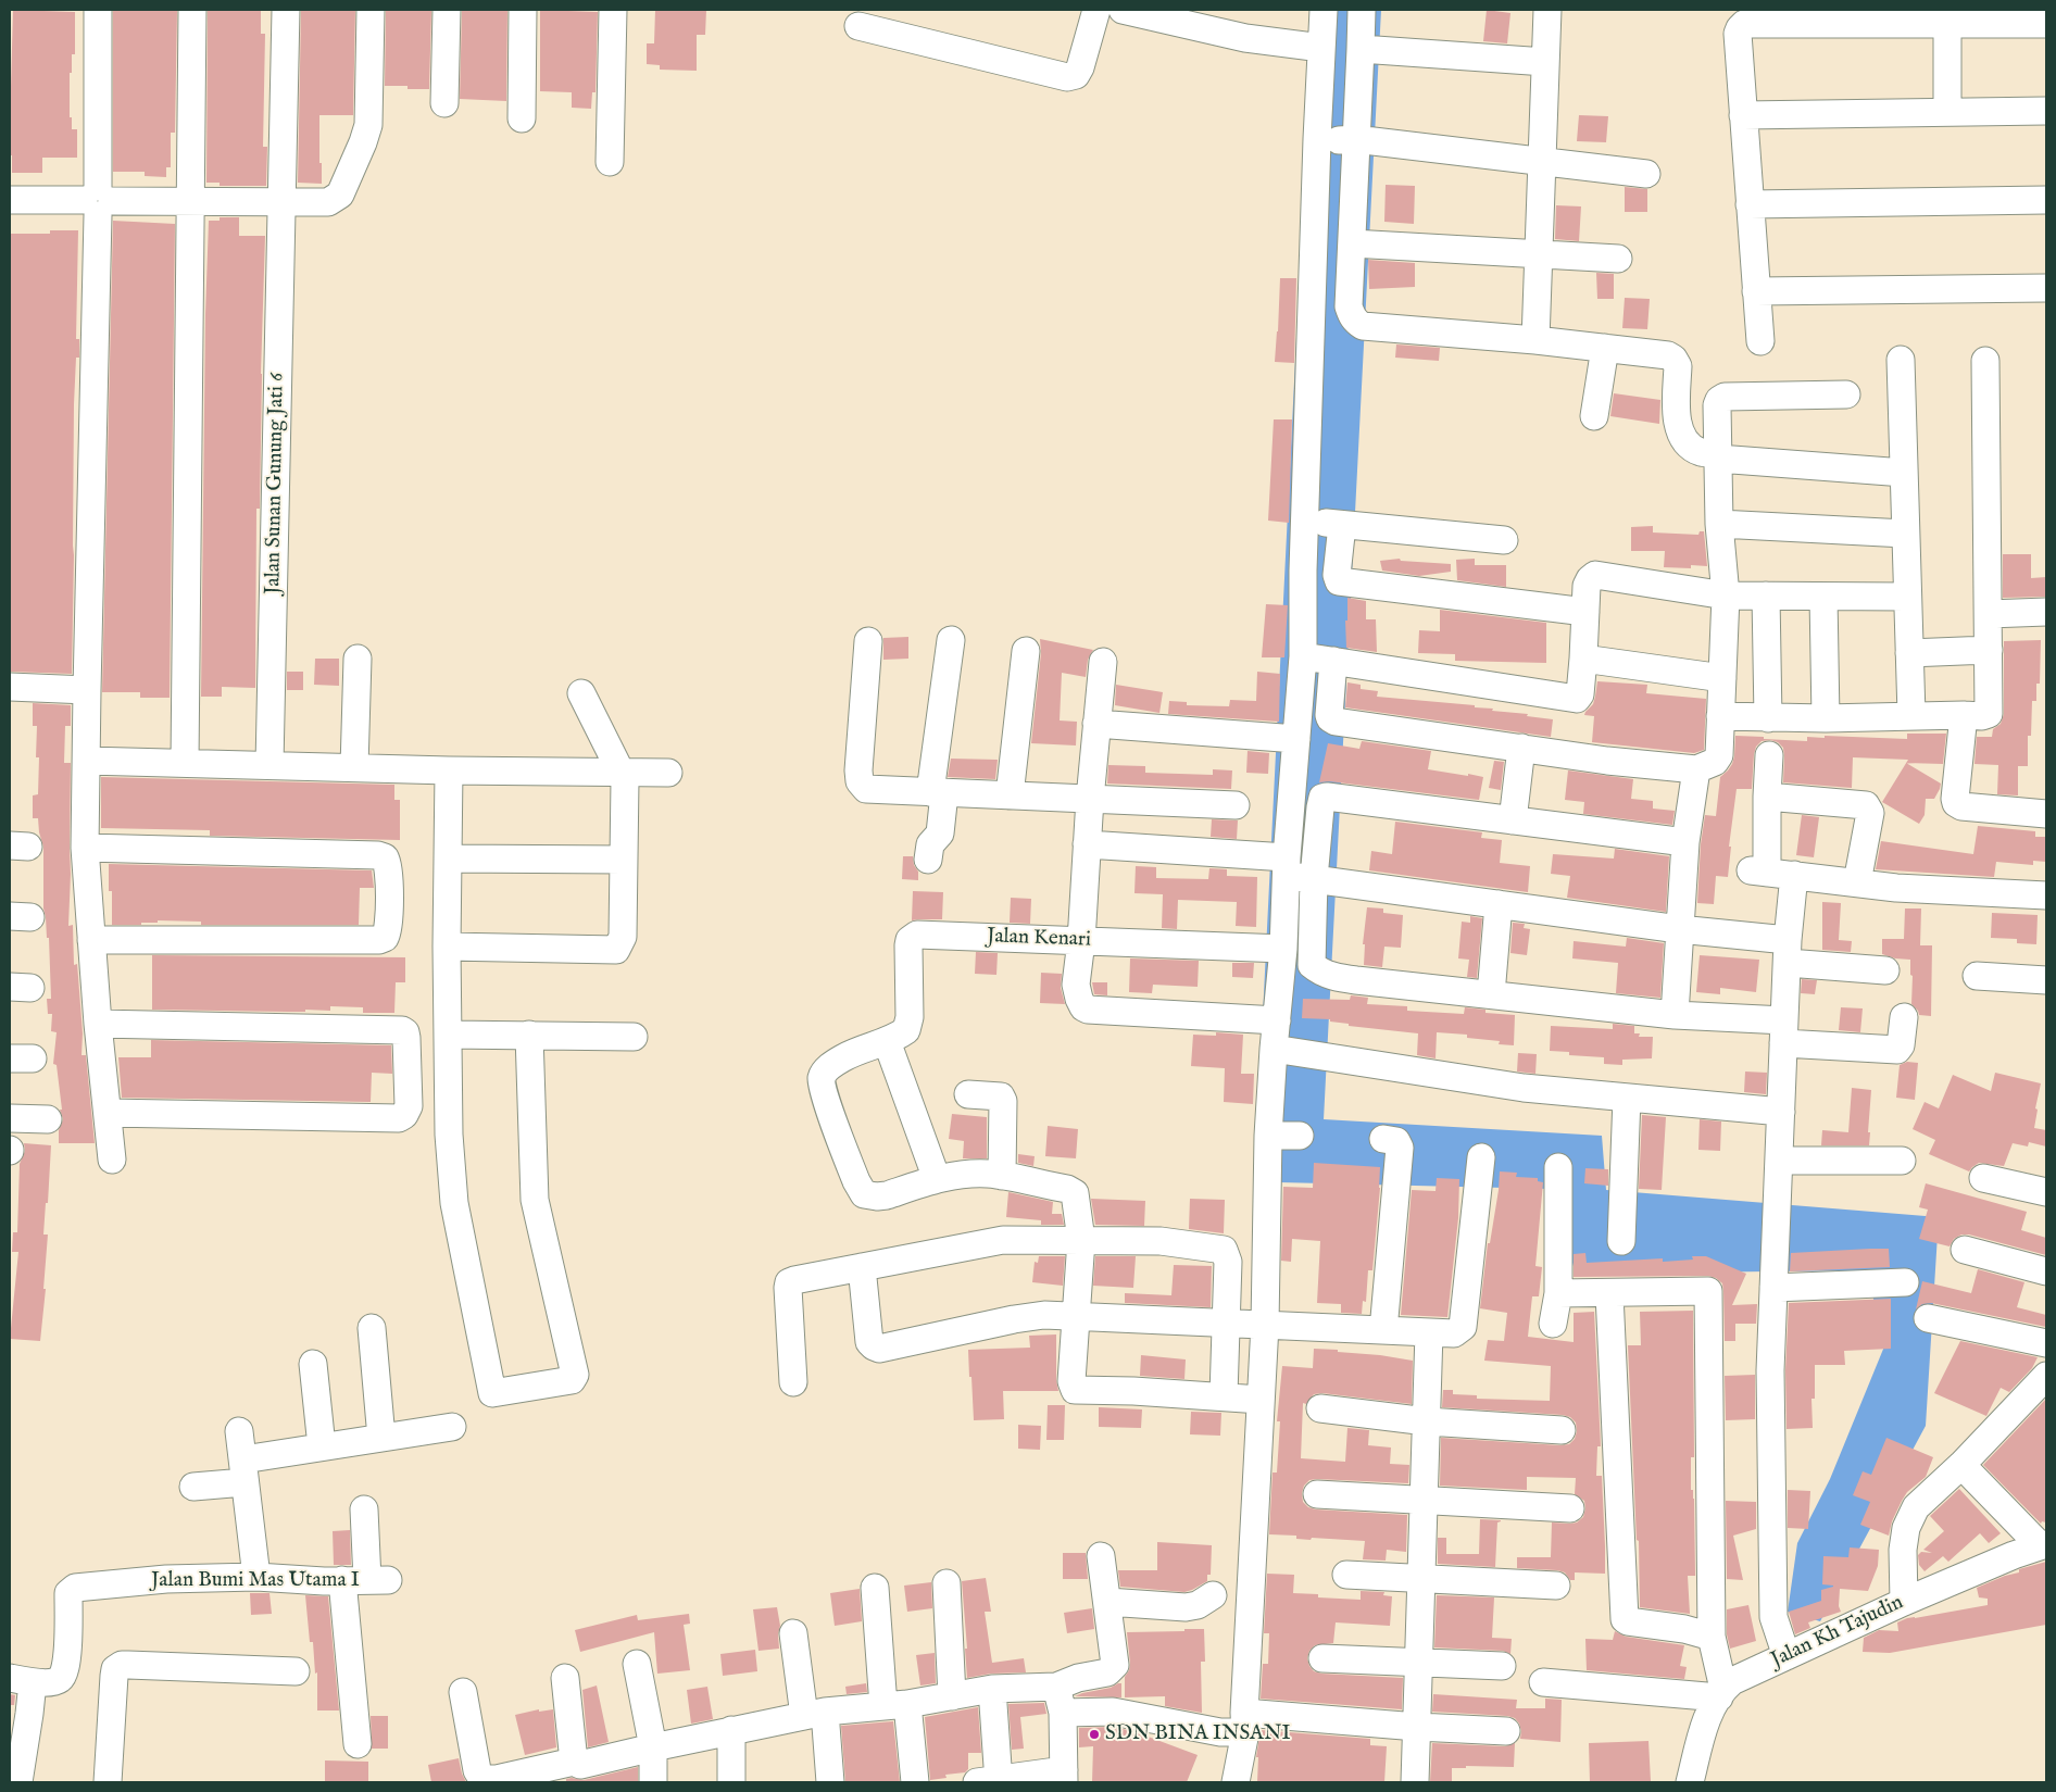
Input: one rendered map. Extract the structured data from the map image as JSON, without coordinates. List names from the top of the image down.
{
  "streets": {
    "street": [
      "Jalan Sunan Gunung Jati 6",
      "Jalan Kenari",
      "Jalan Bumi Mas Utama I",
      "Jalan Kh Tajudin"
    ]
  },
  "places": ["SDN BINA INSANI"]
}
